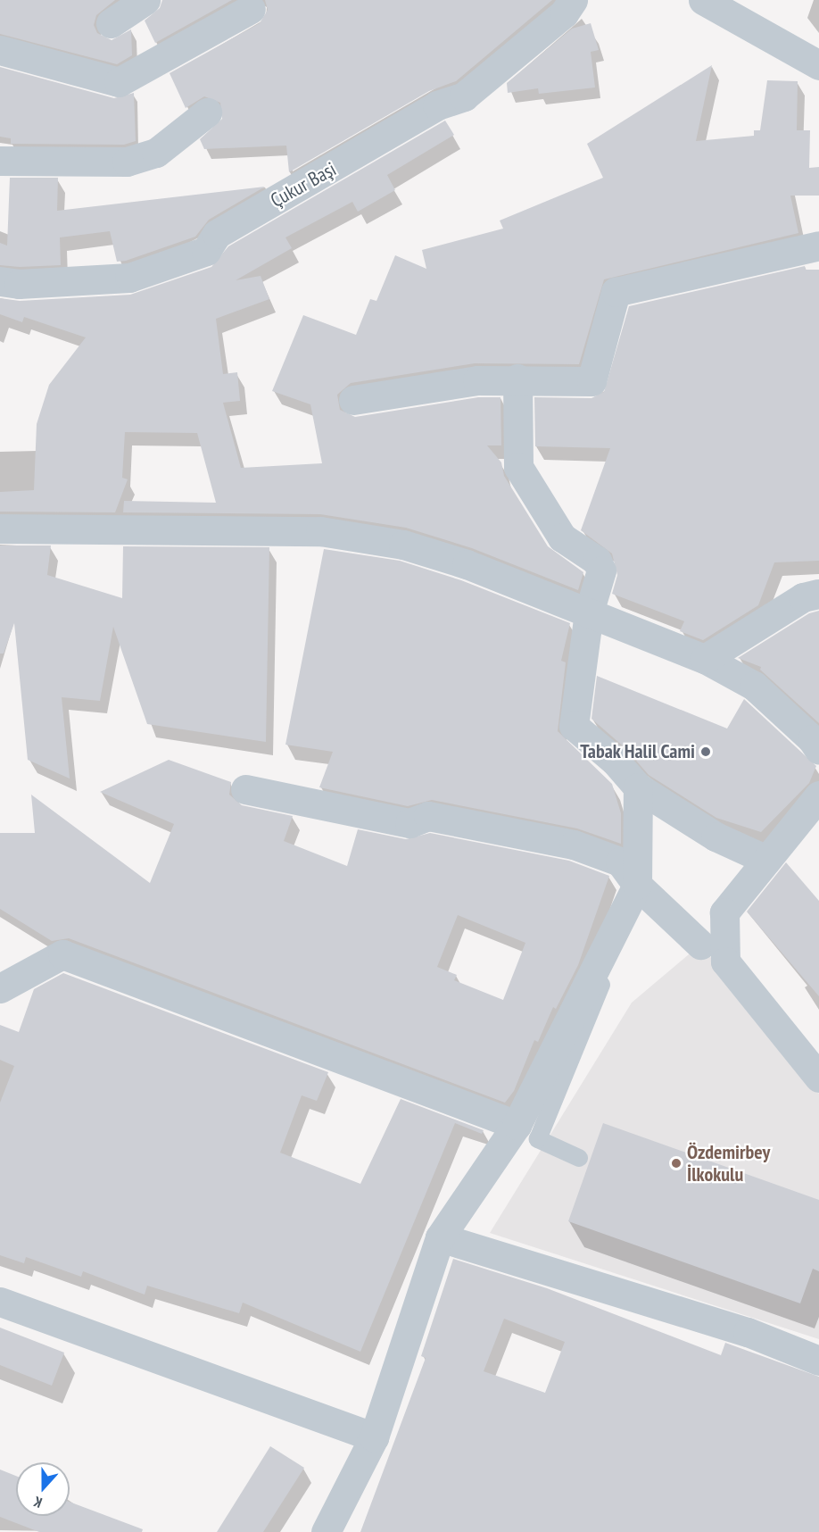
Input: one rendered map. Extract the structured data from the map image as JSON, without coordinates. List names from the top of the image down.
{
  "streets": {
    "street": ["Çukur Başi"]
  },
  "places": ["Tabak Halil Cami", "Özdemirbey İlkokulu"],
  "north": "bottom"
}
